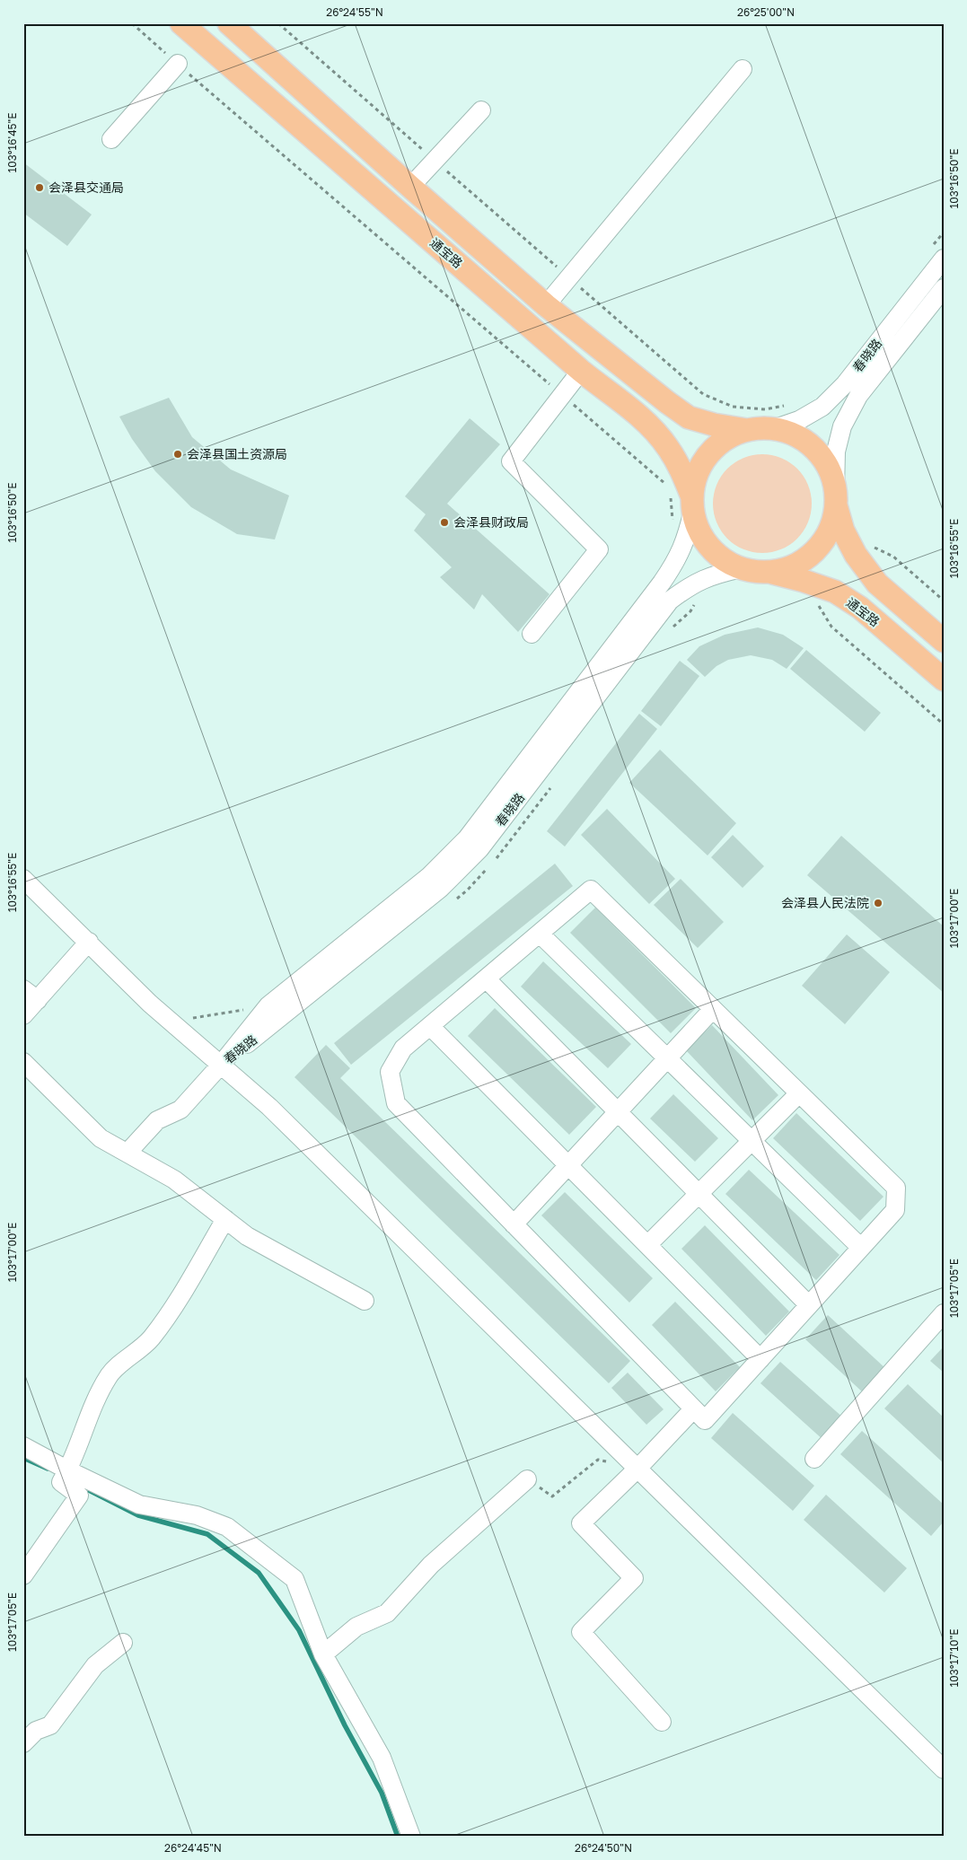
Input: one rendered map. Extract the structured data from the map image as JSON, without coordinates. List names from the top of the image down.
{
  "streets": {
    "main road": ["通宝路"],
    "street": ["春晓路"]
  },
  "crossings": [
    ["通宝路", "春晓路"]
  ],
  "places": [
    "会泽县交通局",
    "会泽县国土资源局",
    "会泽县财政局",
    "会泽县人民法院"
  ],
  "coordinates": [
    "26°24'55\"N",
    "26°25'00\"N",
    "103°16'45\"E",
    "103°16'50\"E",
    "103°16'55\"E",
    "103°17'00\"E",
    "103°17'05\"E",
    "103°17'10\"E",
    "26°24'45\"N",
    "26°24'50\"N"
  ]
}
